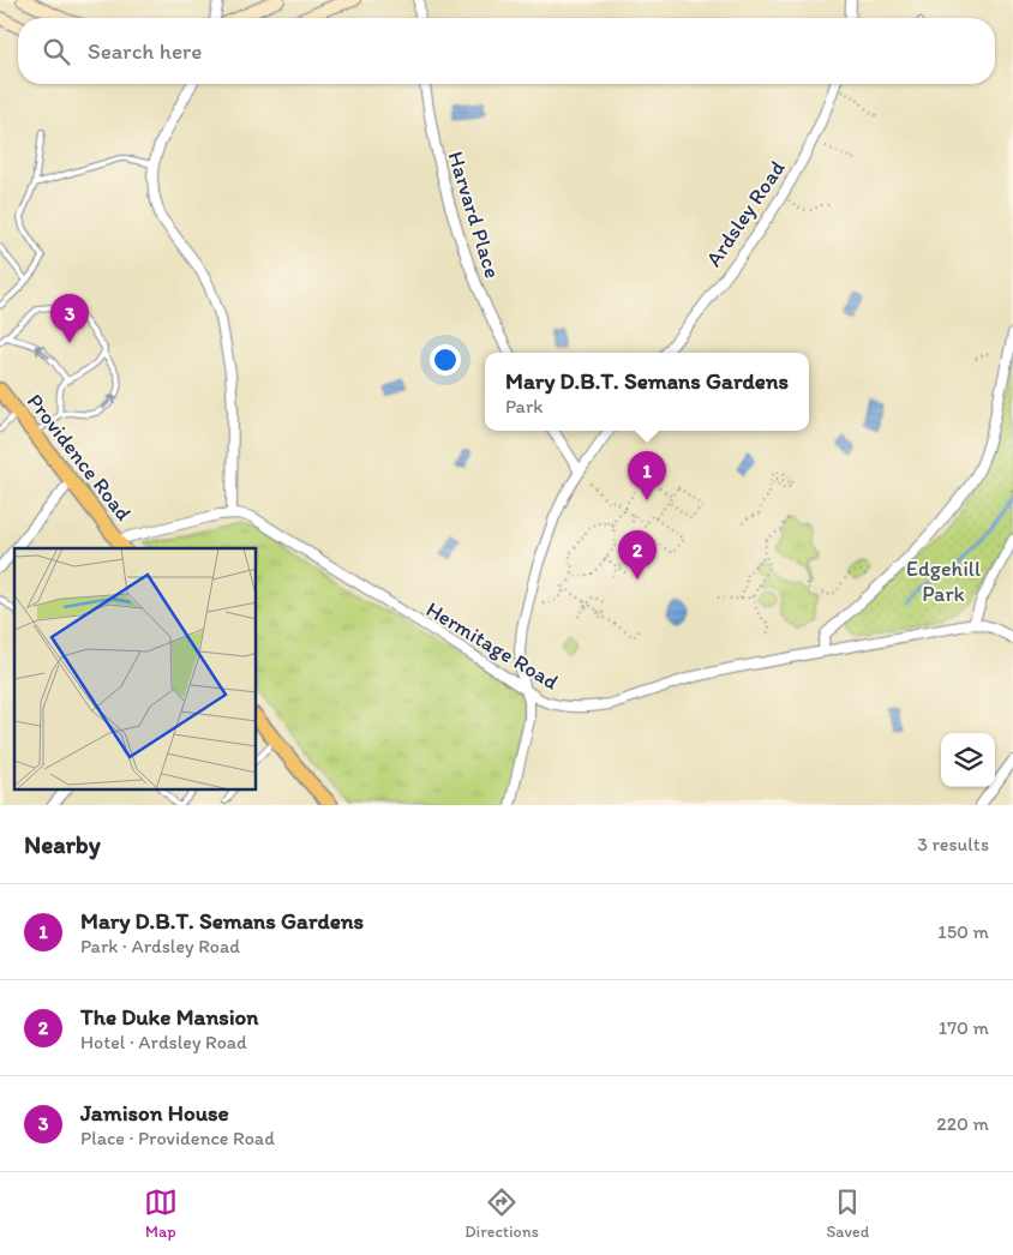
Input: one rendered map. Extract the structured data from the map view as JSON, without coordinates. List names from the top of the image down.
{
  "streets": {
    "main road": ["Providence Road"],
    "street": ["Ardsley Road", "Harvard Place", "Hermitage Road"]
  },
  "crossings": [
    ["Providence Road", "Hermitage Road"]
  ],
  "parks": ["Edgehill Park"],
  "page": {
    "search": "Search here",
    "pins": ["3", "1", "2"],
    "popup": ["Mary D.B.T. Semans Gardens", "Park"],
    "heading": ["Nearby", "3 results"],
    "list": [
      {
        "mark": "1",
        "name": "Mary D.B.T. Semans Gardens",
        "note": "Park · Ardsley Road",
        "value": "150 m"
      },
      {
        "mark": "2",
        "name": "The Duke Mansion",
        "note": "Hotel · Ardsley Road",
        "value": "170 m"
      },
      {
        "mark": "3",
        "name": "Jamison House",
        "note": "Place · Providence Road",
        "value": "220 m"
      }
    ],
    "nav": ["Map", "Directions", "Saved"]
  }
}
